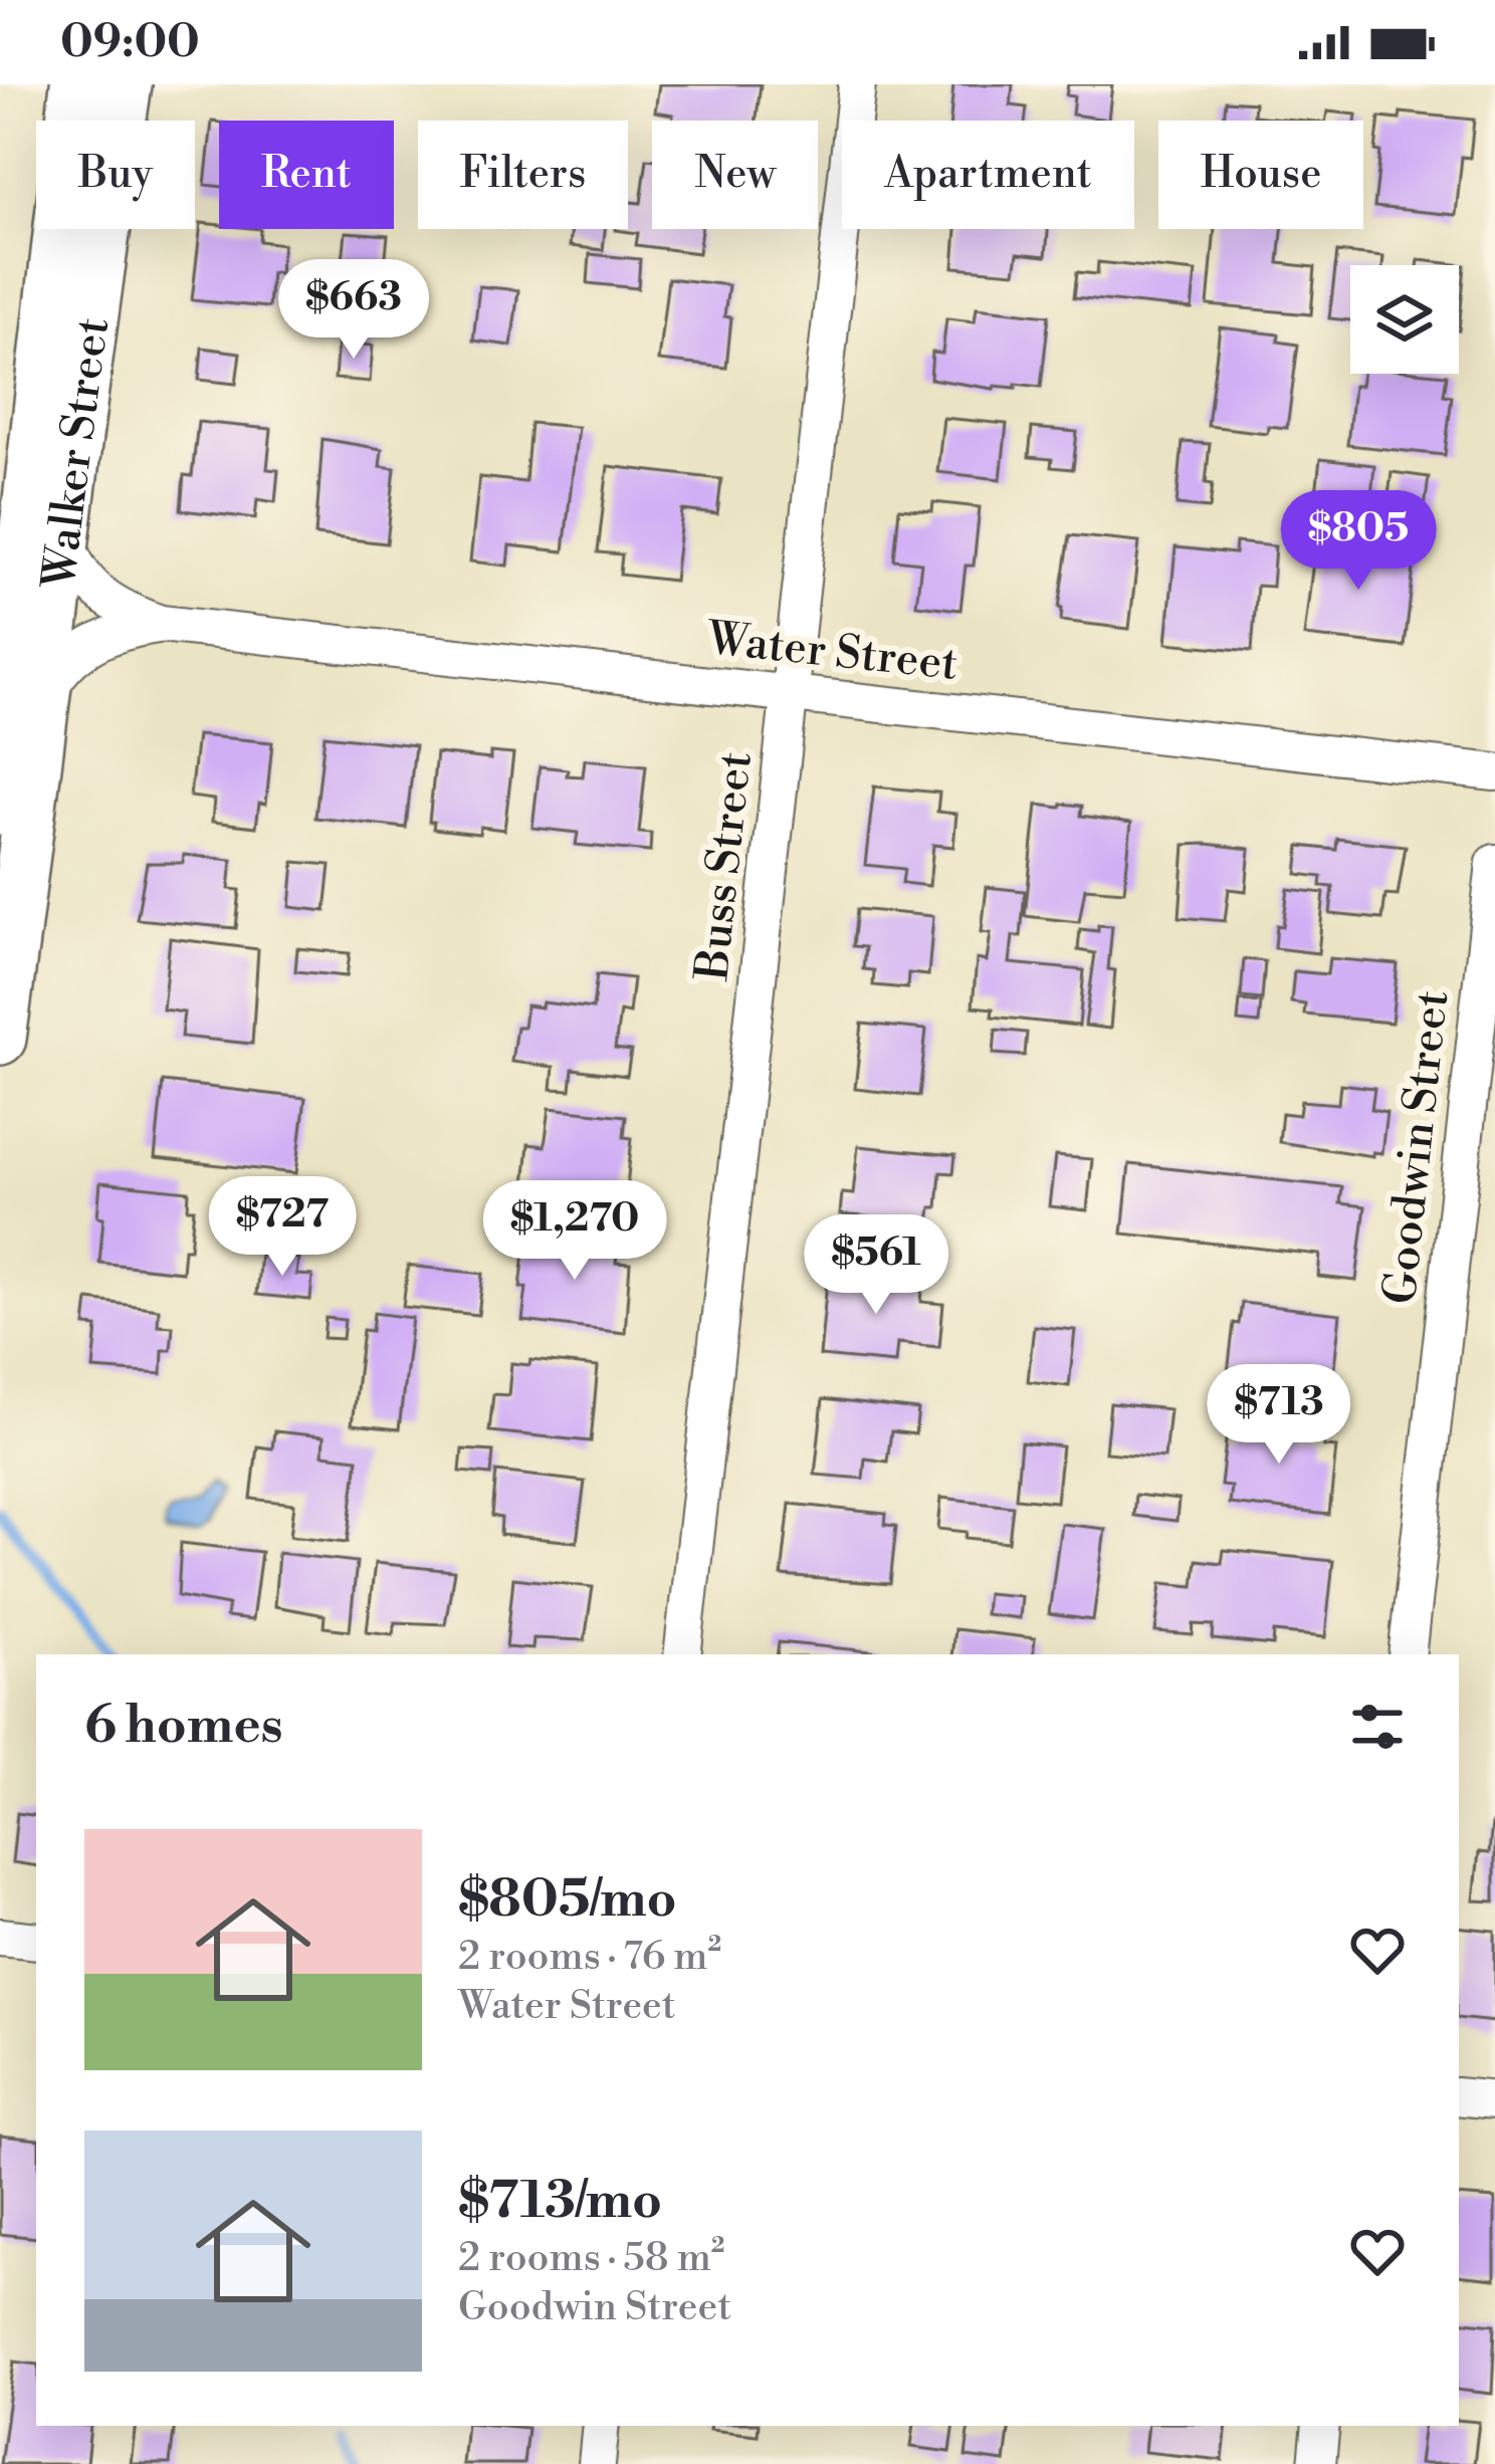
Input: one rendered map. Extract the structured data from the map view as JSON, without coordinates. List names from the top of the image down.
{
  "streets": {
    "main road": ["Walker Street"],
    "street": ["Water Street", "Buss Street", "Goodwin Street"]
  },
  "crossings": [
    ["Walker Street", "Water Street"],
    ["Water Street", "Buss Street"]
  ],
  "page": {
    "status": "09:00",
    "chip": [
      "Buy",
      "Rent",
      "Filters",
      "New",
      "Apartment",
      "House"
    ],
    "price": [
      "$663",
      "$805",
      "$727",
      "$1,270",
      "$561",
      "$713"
    ],
    "heading": "6 homes",
    "list": [
      {
        "name": "$805/mo",
        "note": "2 rooms · 76 m² · Water Street"
      },
      {
        "name": "$713/mo",
        "note": "2 rooms · 58 m² · Goodwin Street"
      }
    ]
  }
}
